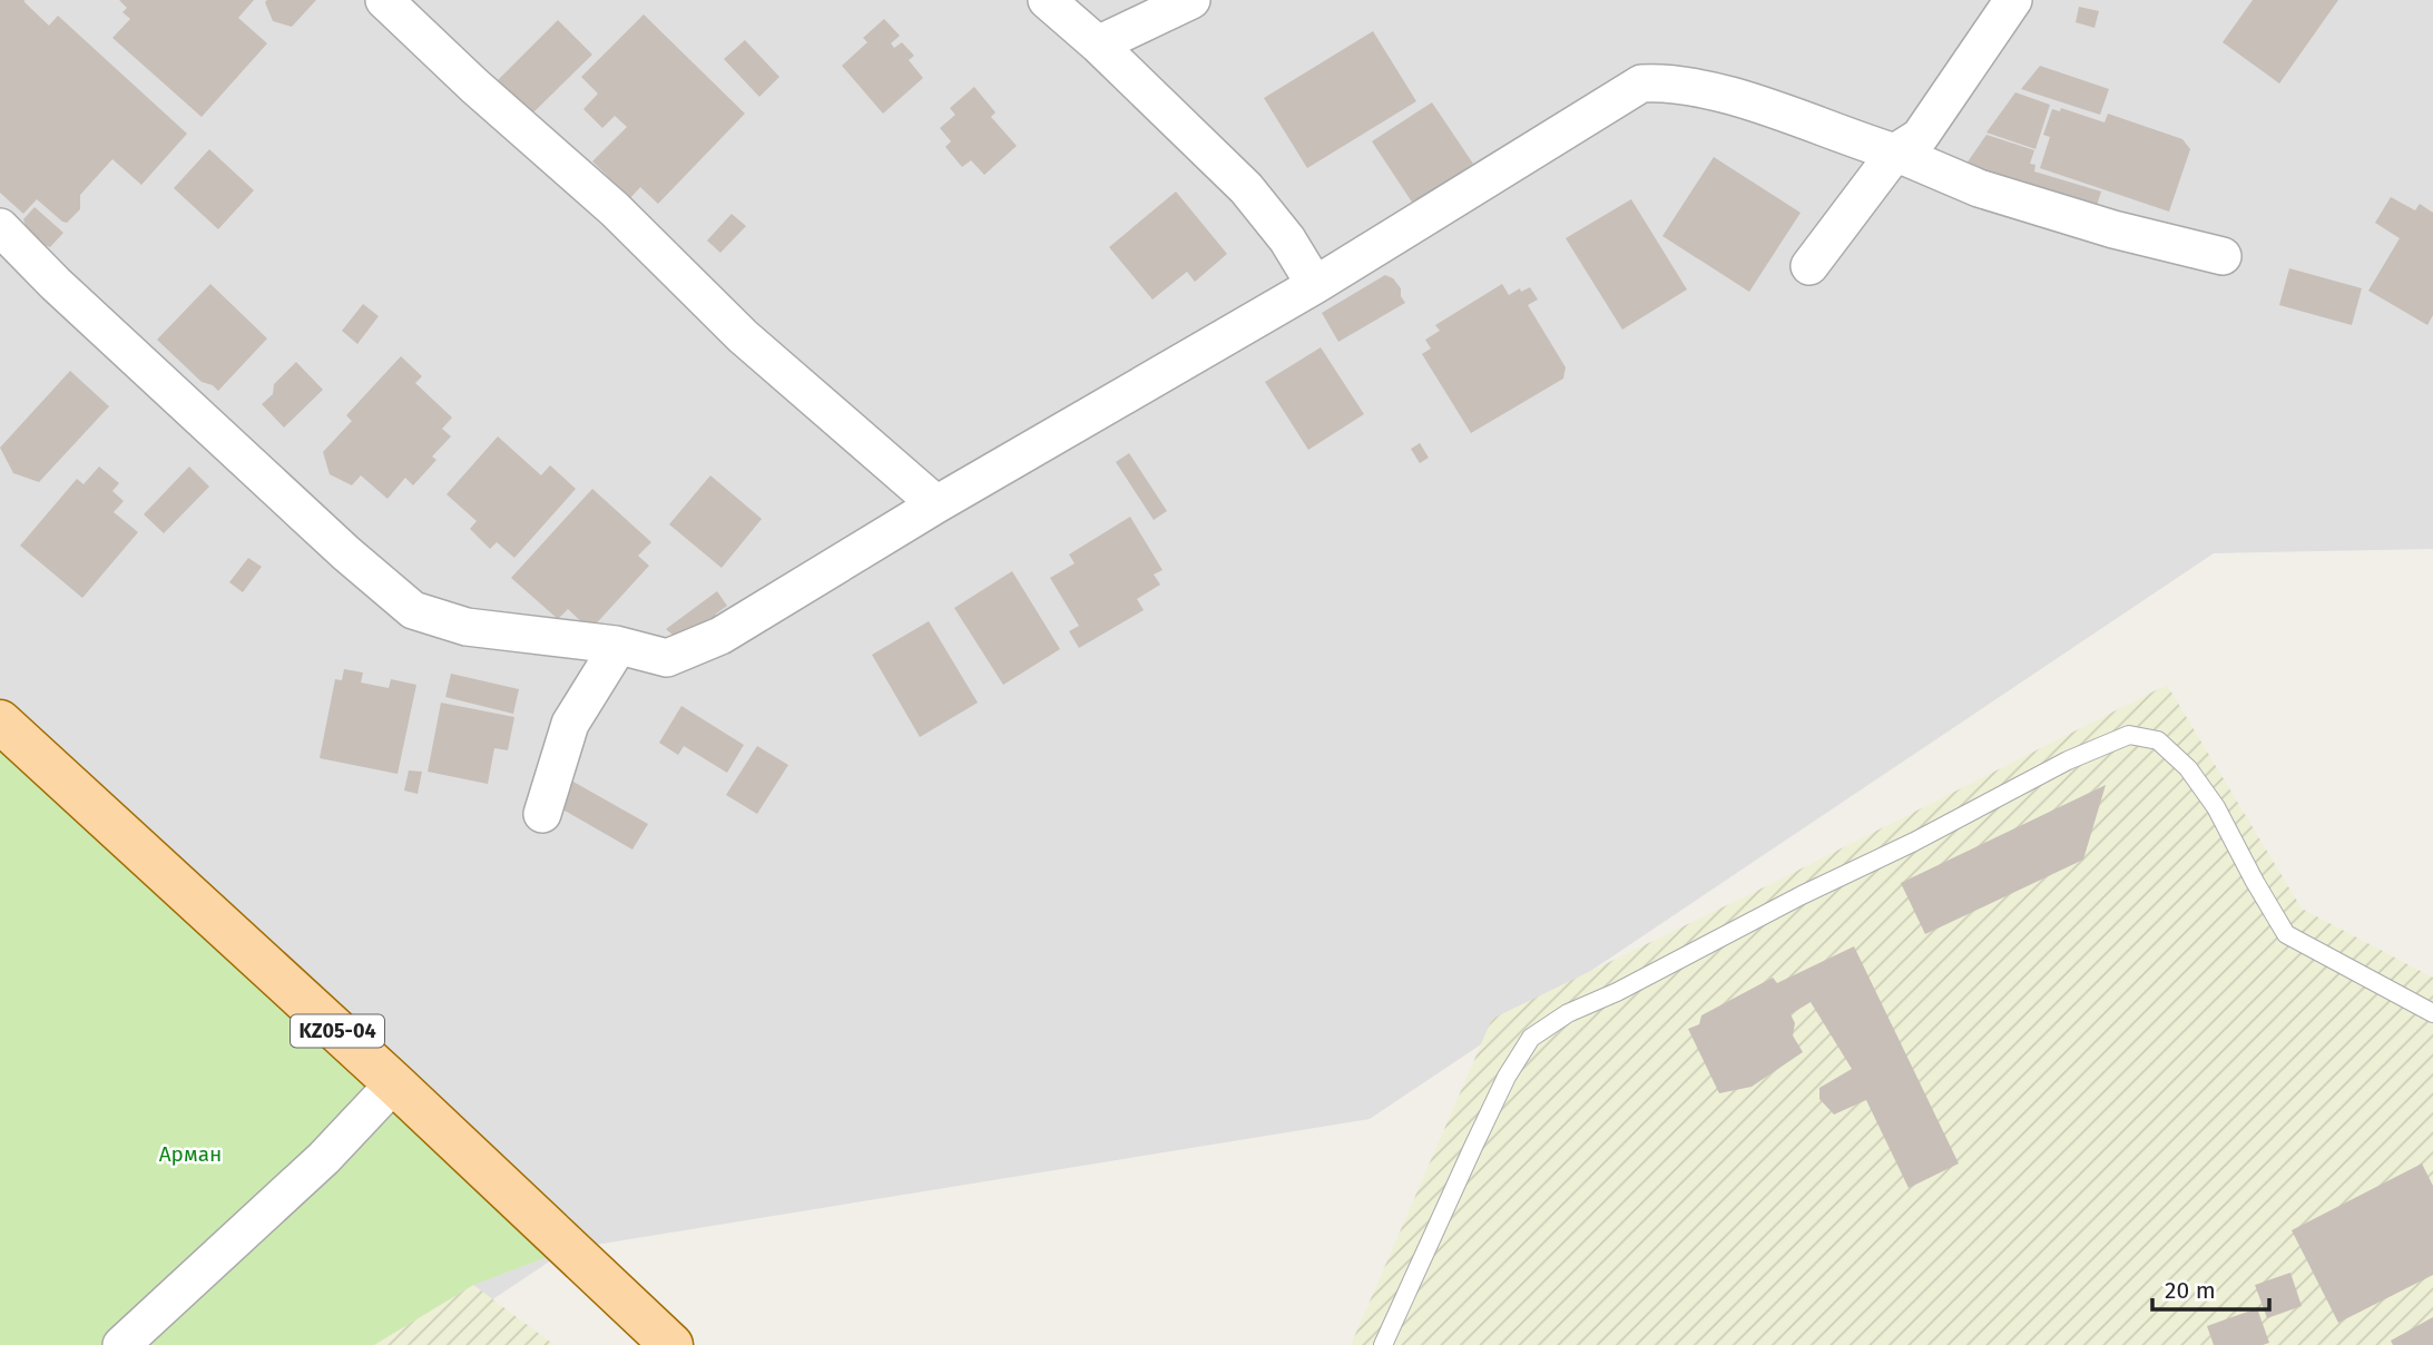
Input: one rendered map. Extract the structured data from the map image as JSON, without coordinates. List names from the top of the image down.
{
  "streets": {
    "main road": ["KZ05-04"]
  },
  "parks": ["Арман"],
  "scale_bar": "20 m"
}
